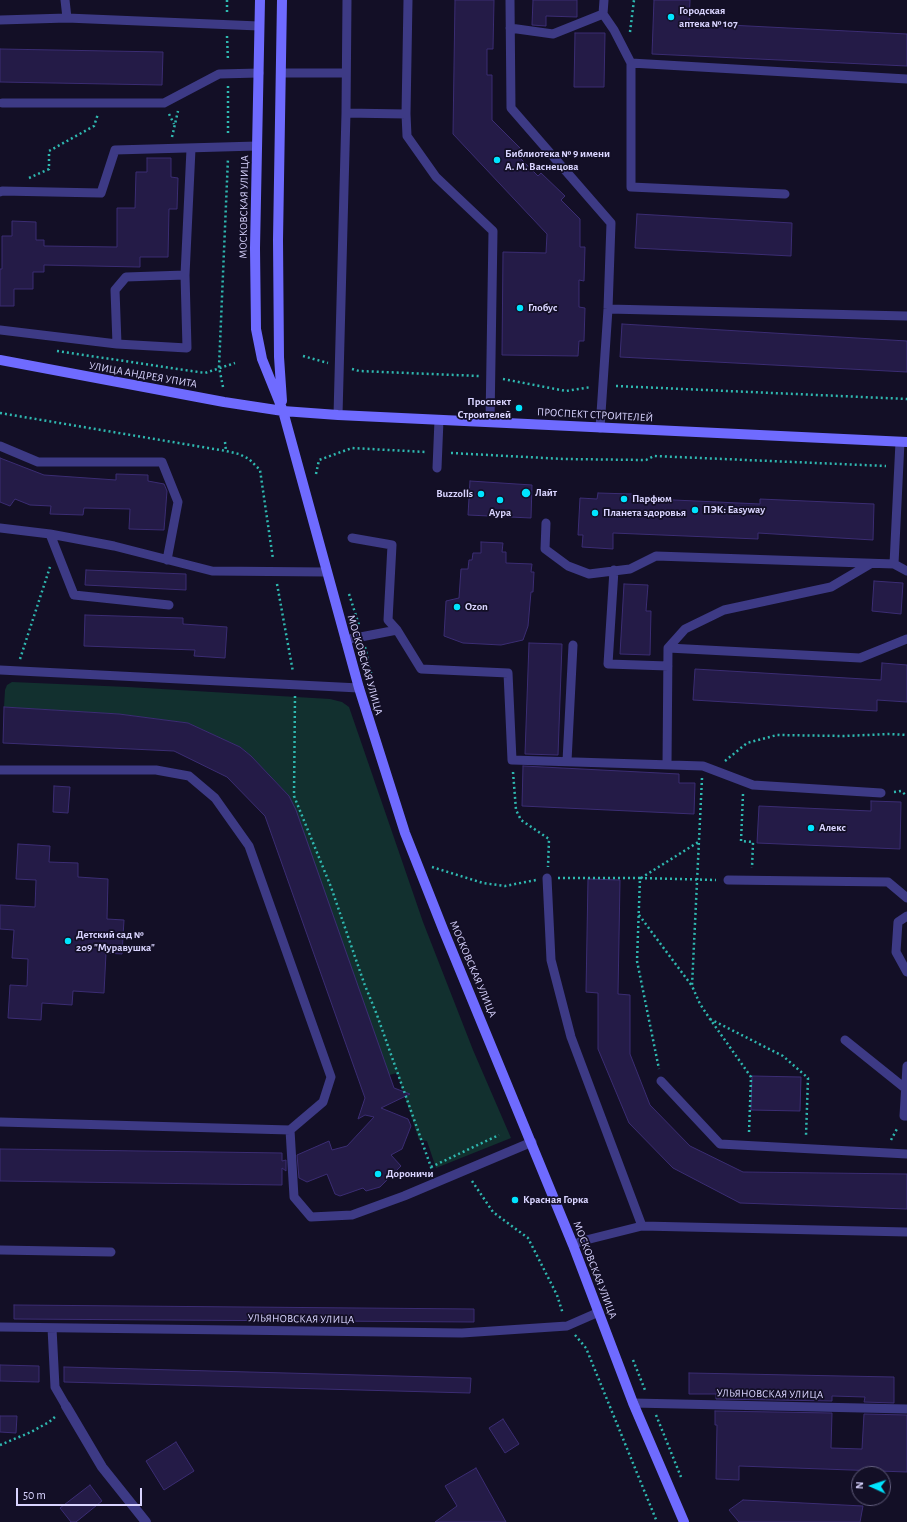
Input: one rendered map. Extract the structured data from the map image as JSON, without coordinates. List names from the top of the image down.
{
  "streets": {
    "main road": ["МОСКОВСКАЯ УЛИЦА", "УЛИЦА АНДРЕЯ УПИТА", "ПРОСПЕКТ СТРОИТЕЛЕЙ"],
    "lane": ["УЛЬЯНОВСКАЯ УЛИЦА"]
  },
  "crossings": [
    ["МОСКОВСКАЯ УЛИЦА", "УЛИЦА АНДРЕЯ УПИТА"],
    ["МОСКОВСКАЯ УЛИЦА", "ПРОСПЕКТ СТРОИТЕЛЕЙ"],
    ["МОСКОВСКАЯ УЛИЦА", "УЛЬЯНОВСКАЯ УЛИЦА"],
    ["УЛИЦА АНДРЕЯ УПИТА", "ПРОСПЕКТ СТРОИТЕЛЕЙ"]
  ],
  "places": [
    "Городская аптека № 107",
    "Библиотека № 9 имени А. М. Васнецова",
    "Глобус",
    "Проспект Строителей",
    "Лайт",
    "Buzzolls",
    "Парфюм",
    "Аура",
    "ПЭК: Easyway",
    "Планета здоровья",
    "Ozon",
    "Алекс",
    "Детский сад № 209 \"Муравушка\"",
    "Дороничи",
    "Красная Горка"
  ],
  "scale_bar": "50 m",
  "north": "left"
}
